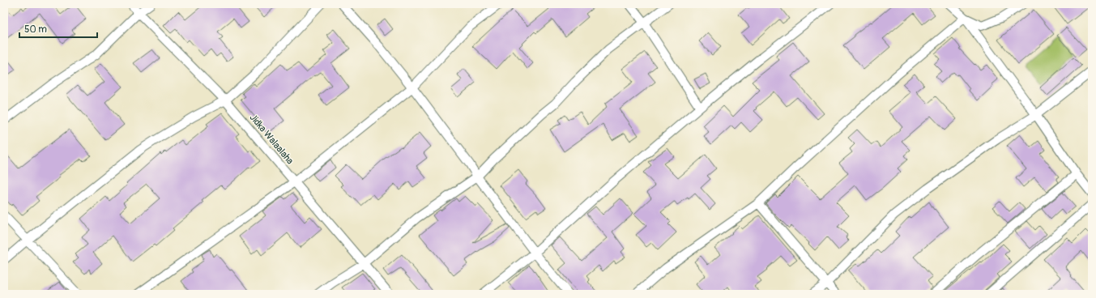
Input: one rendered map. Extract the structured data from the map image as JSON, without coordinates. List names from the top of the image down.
{
  "streets": {
    "street": ["Jidka Walaalaha"]
  },
  "scale_bar": "50 m"
}
